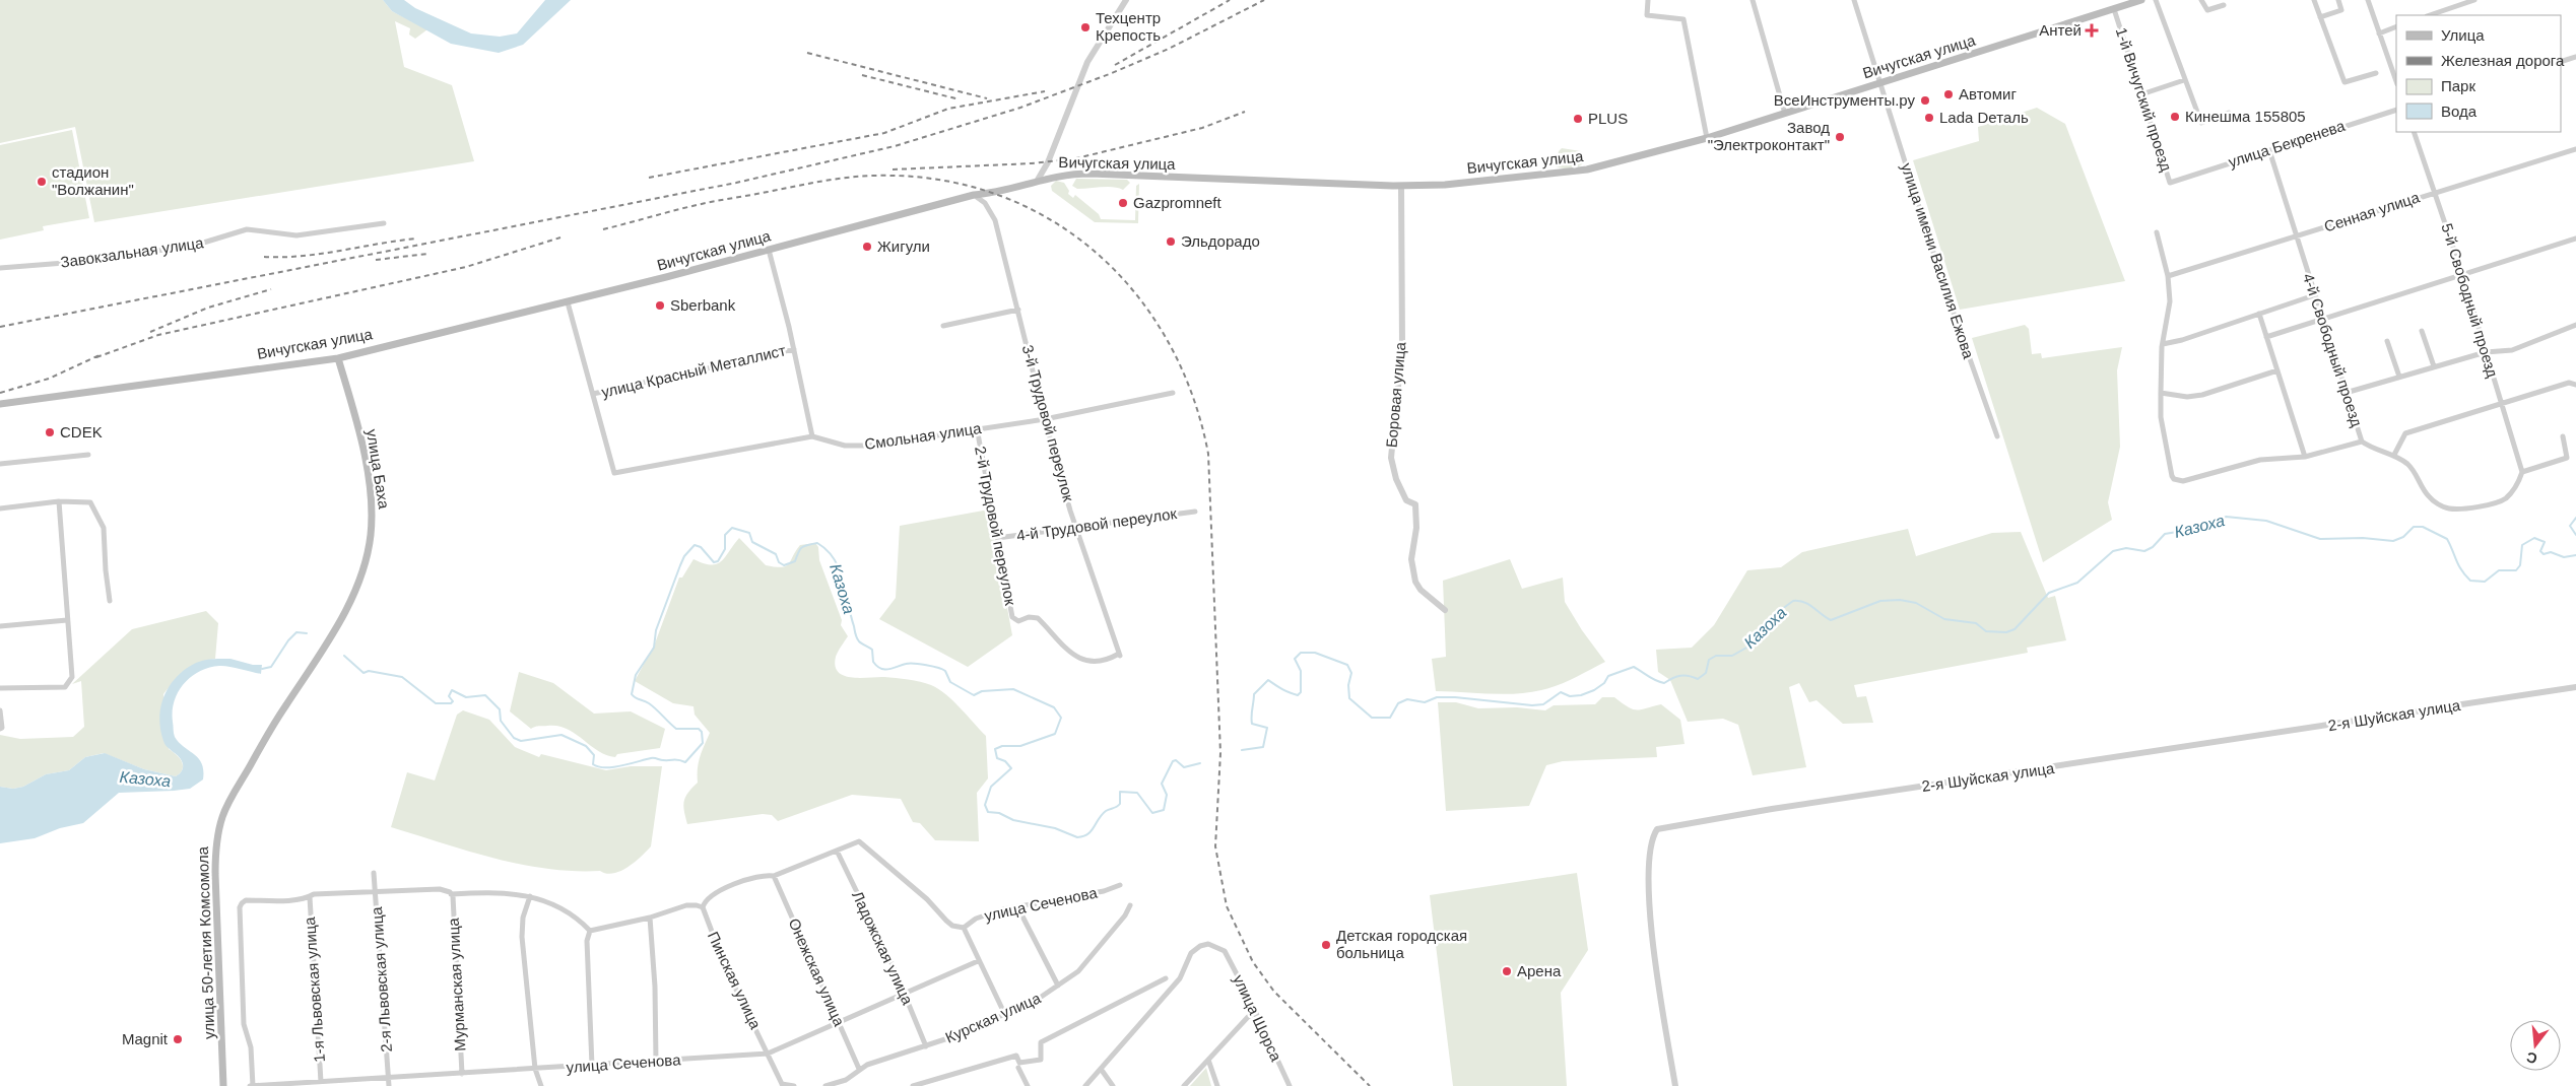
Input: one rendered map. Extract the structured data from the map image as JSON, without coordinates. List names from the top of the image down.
{
  "streets": {
    "main road": ["Вичугская улица", "улица Баха", "улица 50-летия Комсомола"],
    "street": [
      "1-й Вичугский проезд",
      "улица Бекренева",
      "Сенная улица",
      "Завокзальная улица",
      "улица имени Василия Ежова",
      "5-й Свободный проезд",
      "4-й Свободный проезд",
      "улица Красный Металлист",
      "Боровая улица",
      "3-й Трудовой переулок",
      "Смольная улица",
      "4-й Трудовой переулок",
      "2-й Трудовой переулок",
      "2-я Шуйская улица",
      "улица Сеченова",
      "Ладожская улица",
      "Онежская улица",
      "2-я Львовская улица",
      "Пинская улица",
      "Мурманская улица",
      "1-я Львовская улица",
      "Курская улица",
      "улица Щорса"
    ]
  },
  "crossings": [
    ["Вичугская улица", "1-й Вичугский проезд"],
    ["Вичугская улица", "улица имени Василия Ежова"],
    ["Вичугская улица", "Боровая улица"],
    ["Вичугская улица", "3-й Трудовой переулок"],
    ["Вичугская улица", "улица Баха"],
    ["1-й Вичугский проезд", "улица Бекренева"],
    ["улица Бекренева", "4-й Свободный проезд"],
    ["Сенная улица", "5-й Свободный проезд"],
    ["Сенная улица", "4-й Свободный проезд"],
    ["5-й Свободный проезд", "4-й Свободный проезд"],
    ["улица Красный Металлист", "Смольная улица"],
    ["3-й Трудовой переулок", "Смольная улица"],
    ["3-й Трудовой переулок", "4-й Трудовой переулок"],
    ["3-й Трудовой переулок", "2-й Трудовой переулок"],
    ["Смольная улица", "2-й Трудовой переулок"],
    ["улица Баха", "улица 50-летия Комсомола"],
    ["4-й Трудовой переулок", "2-й Трудовой переулок"],
    ["улица Сеченова", "Ладожская улица"],
    ["улица Сеченова", "Онежская улица"],
    ["улица Сеченова", "2-я Львовская улица"],
    ["улица Сеченова", "Пинская улица"],
    ["улица Сеченова", "Мурманская улица"],
    ["улица Сеченова", "1-я Львовская улица"],
    ["Ладожская улица", "Курская улица"],
    ["Онежская улица", "Курская улица"]
  ],
  "water": ["Казоха"],
  "places": {
    "other": [
      "Техцентр Крепость",
      "Автомиг",
      "ВсеИнструменты.ру",
      "Кинешма 155805",
      "Lada Dеталь",
      "PLUS",
      "Завод \"Электроконтакт\"",
      "стадион \"Волжанин\"",
      "Gazpromneft",
      "Эльдорадо",
      "Жигули",
      "Sberbank",
      "CDEK",
      "Детская городская больница",
      "Арена",
      "Magnit"
    ],
    "health": ["Антей"]
  },
  "legend": [
    "Улица",
    "Железная дорога",
    "Парк",
    "Вода"
  ],
  "north": "bottom"
}
